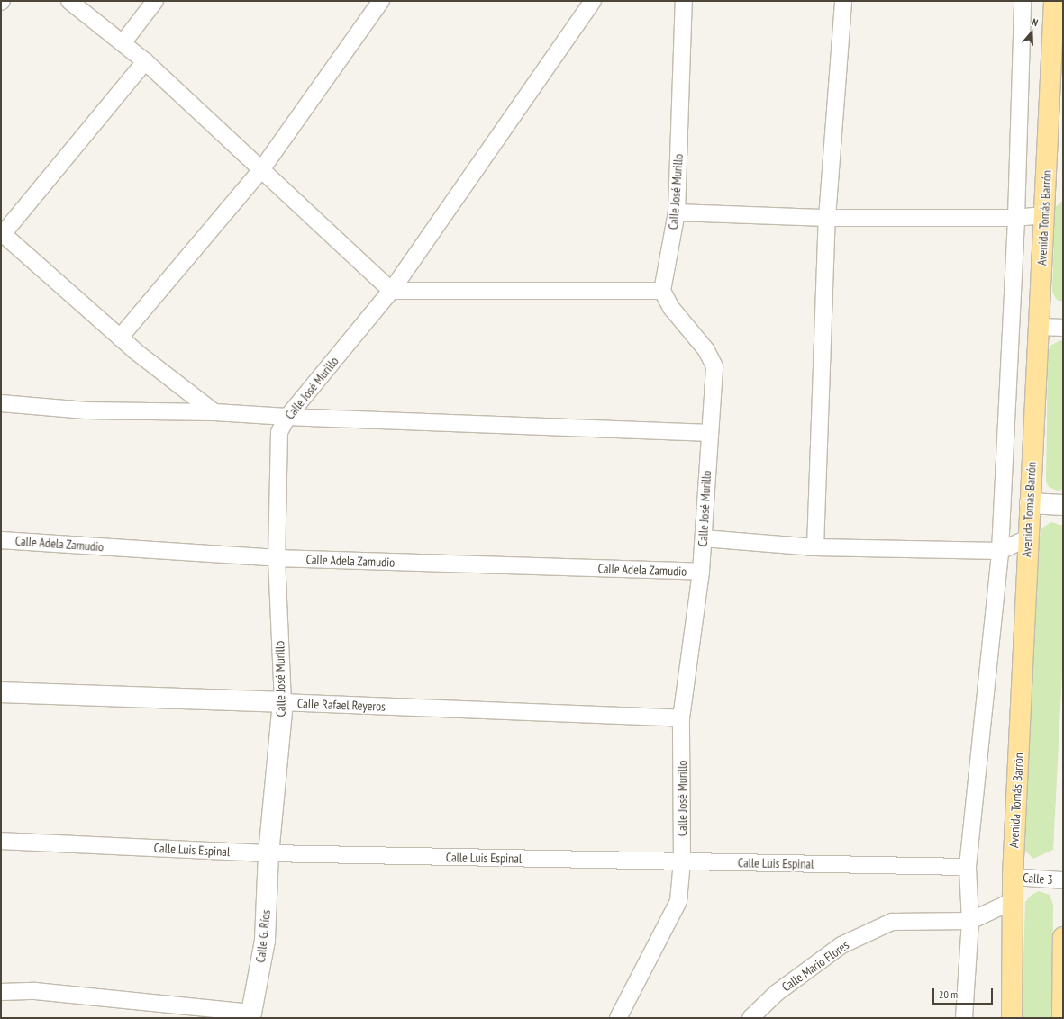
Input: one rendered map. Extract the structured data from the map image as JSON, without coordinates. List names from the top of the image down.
{
  "streets": {
    "main road": ["Avenida Tomás Barrón"],
    "street": [
      "Calle José Murillo",
      "Calle Adela Zamudio",
      "Calle Rafael Reyeros",
      "Calle Luis Espinal",
      "Calle 3",
      "Calle G. Ríos",
      "Calle Mario Flores"
    ]
  },
  "crossings": [
    ["Calle José Murillo", "Calle Adela Zamudio"],
    ["Calle José Murillo", "Calle Rafael Reyeros"],
    ["Calle José Murillo", "Calle Luis Espinal"],
    ["Calle José Murillo", "Calle G. Ríos"],
    ["Avenida Tomás Barrón", "Calle 3"],
    ["Avenida Tomás Barrón", "Calle Mario Flores"],
    ["Calle Luis Espinal", "Calle G. Ríos"]
  ],
  "scale_bar": "20 m",
  "north": "top"
}
